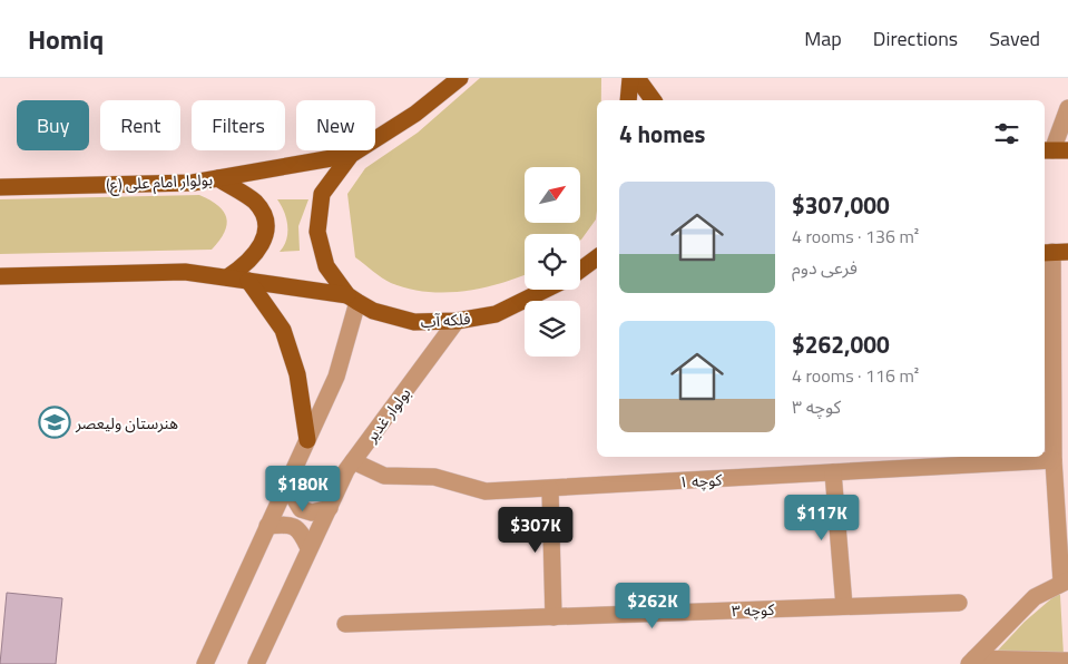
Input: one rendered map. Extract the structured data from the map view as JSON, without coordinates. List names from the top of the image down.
{
  "streets": {
    "main road": ["بولوار امام علی (ع)", "فلکه آب"],
    "street": ["بولوار غدیر", "کوچه ۱", "کوچه ۳"]
  },
  "crossings": [
    ["بولوار امام علی (ع)", "فلکه آب"],
    ["فلکه آب", "بولوار غدیر"],
    ["بولوار غدیر", "کوچه ۱"]
  ],
  "places": {
    "school or university": ["هنرستان ولیعصر"]
  },
  "north": "top right",
  "page": {
    "header": "Homiq",
    "nav": ["Map", "Directions", "Saved"],
    "chip": [
      "Buy",
      "Rent",
      "Filters",
      "New"
    ],
    "heading": "4 homes",
    "list": [
      {
        "name": "$307,000",
        "note": "4 rooms · 136 m² · فرعی دوم"
      },
      {
        "name": "$262,000",
        "note": "4 rooms · 116 m² · کوچه ۳"
      }
    ],
    "price": [
      "$180K",
      "$117K",
      "$307K",
      "$262K"
    ]
  }
}
